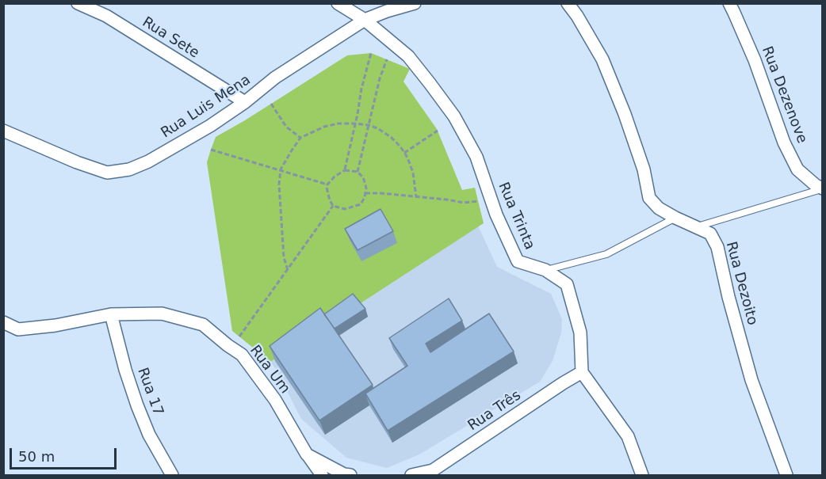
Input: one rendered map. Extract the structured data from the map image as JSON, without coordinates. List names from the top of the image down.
{
  "streets": {
    "street": [
      "Rua Sete",
      "Rua Dezenove",
      "Rua Luis Mena",
      "Rua Trinta",
      "Rua Dezoito",
      "Rua Um",
      "Rua 17",
      "Rua Três"
    ]
  },
  "crossings": [
    ["Rua Sete", "Rua Luis Mena"],
    ["Rua Luis Mena", "Rua Trinta"],
    ["Rua Trinta", "Rua Três"],
    ["Rua Um", "Rua 17"]
  ],
  "scale_bar": "50 m"
}
